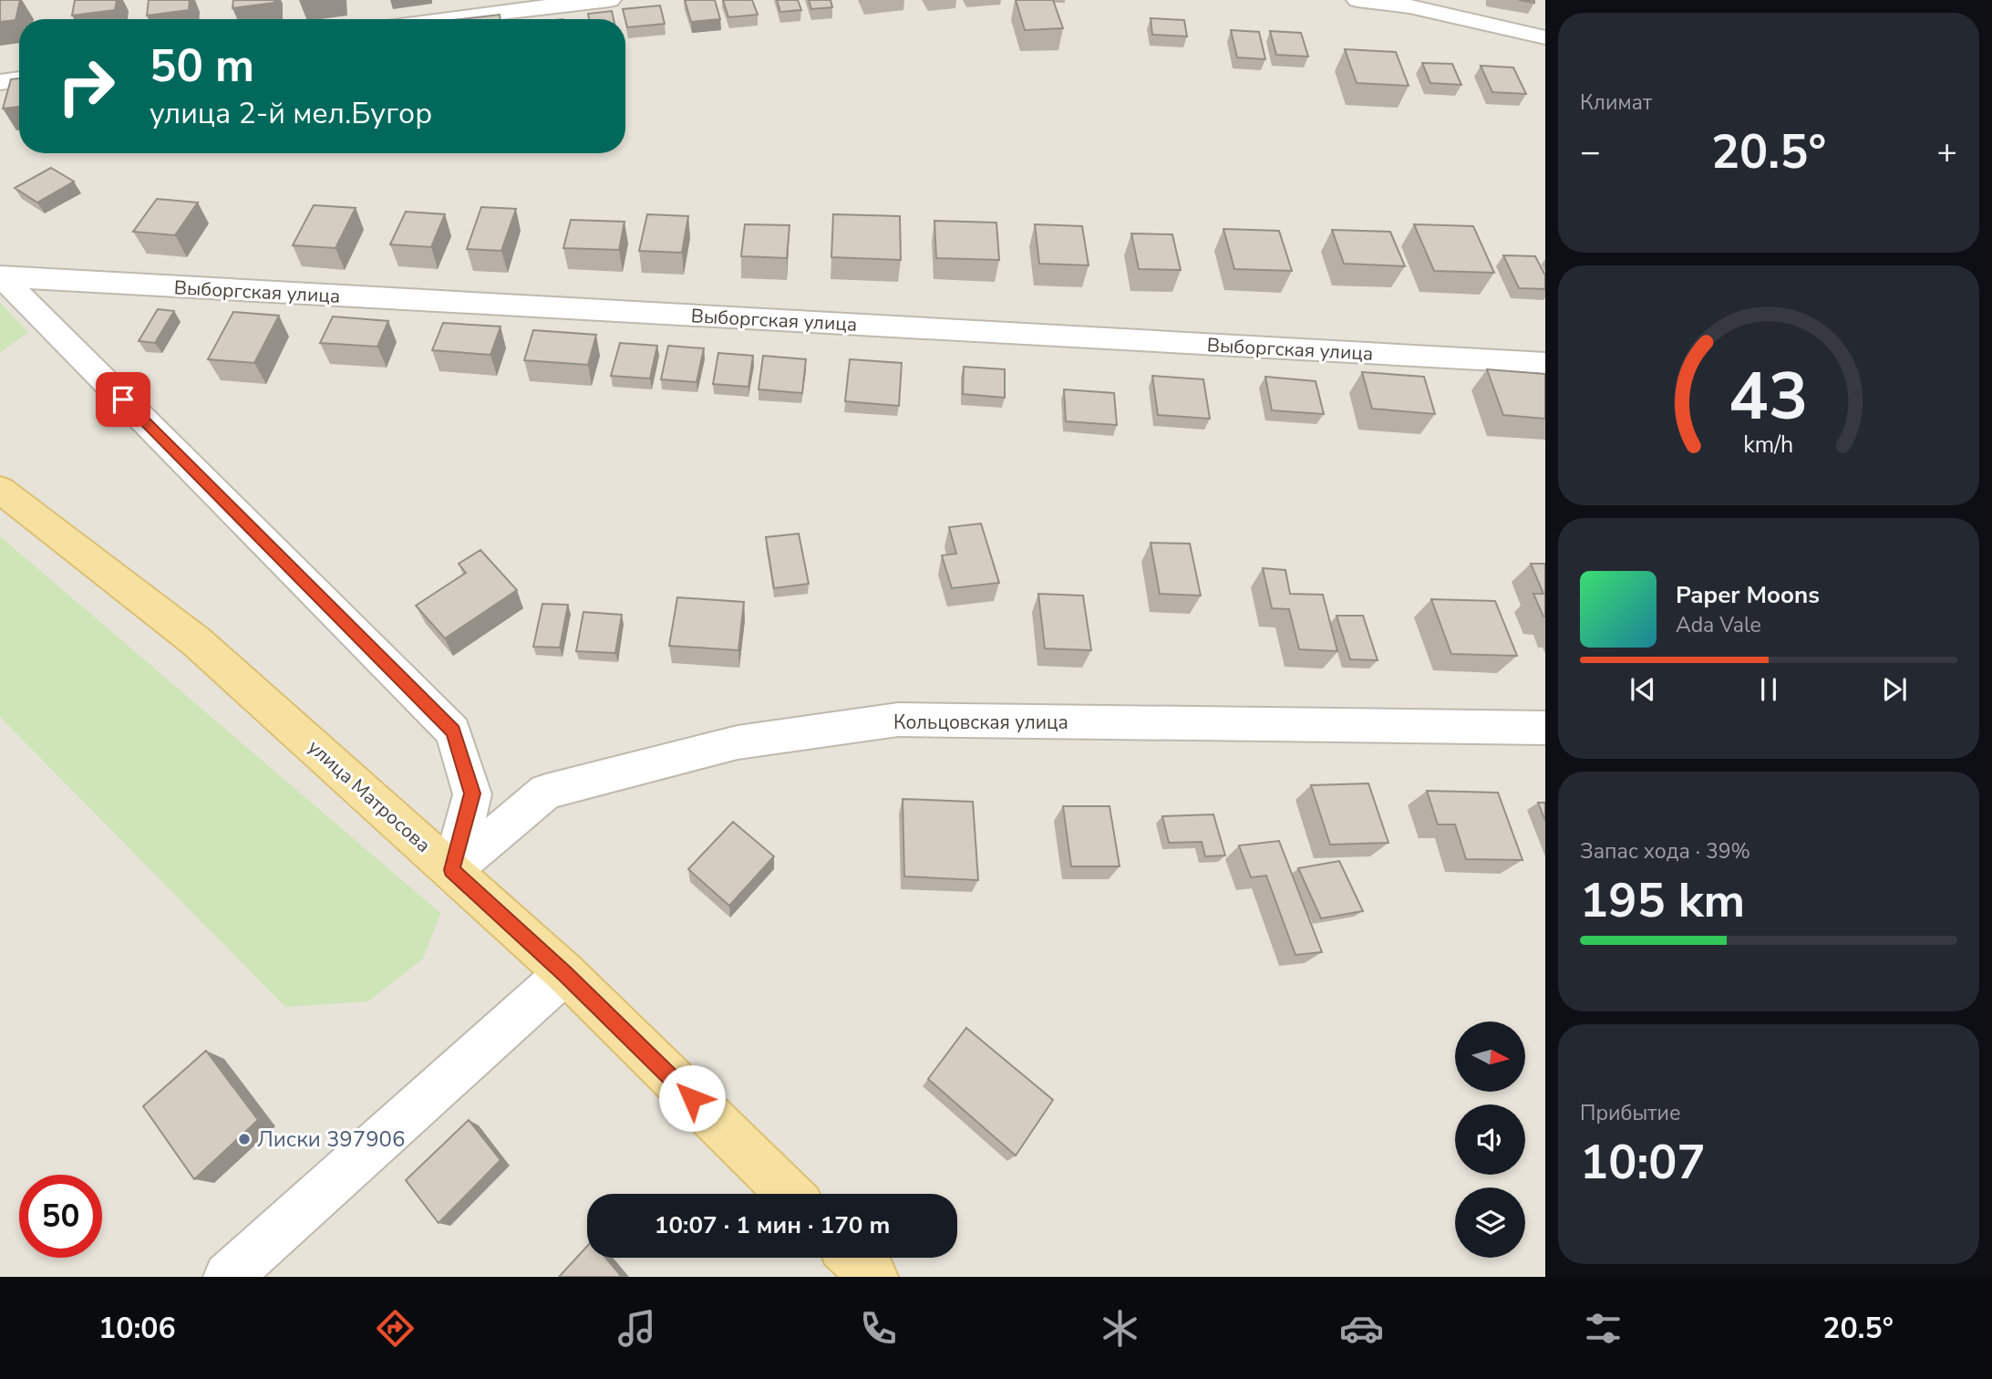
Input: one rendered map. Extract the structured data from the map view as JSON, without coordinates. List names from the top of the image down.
{
  "streets": {
    "main road": ["улица Матросова"],
    "street": ["Выборгская улица", "Кольцовская улица"]
  },
  "crossings": [
    ["Кольцовская улица", "улица Матросова"]
  ],
  "places": ["Лиски 397906"],
  "north": "right",
  "page": {
    "tile": [
      "Климат",
      ["Запас хода · 39%", "195 km"],
      ["Прибытие", "10:07"]
    ],
    "turn": ["50 m", "улица 2-й мел.Бугор"],
    "heat": ["−", "20.5°", "+"],
    "song": ["Paper Moons", "Ada Vale"],
    "limit": "50",
    "trip": "10:07 · 1 мин · 170 m",
    "tabs": ["10:06", "20.5°"],
    "gauge": ["43", "km/h"]
  }
}
